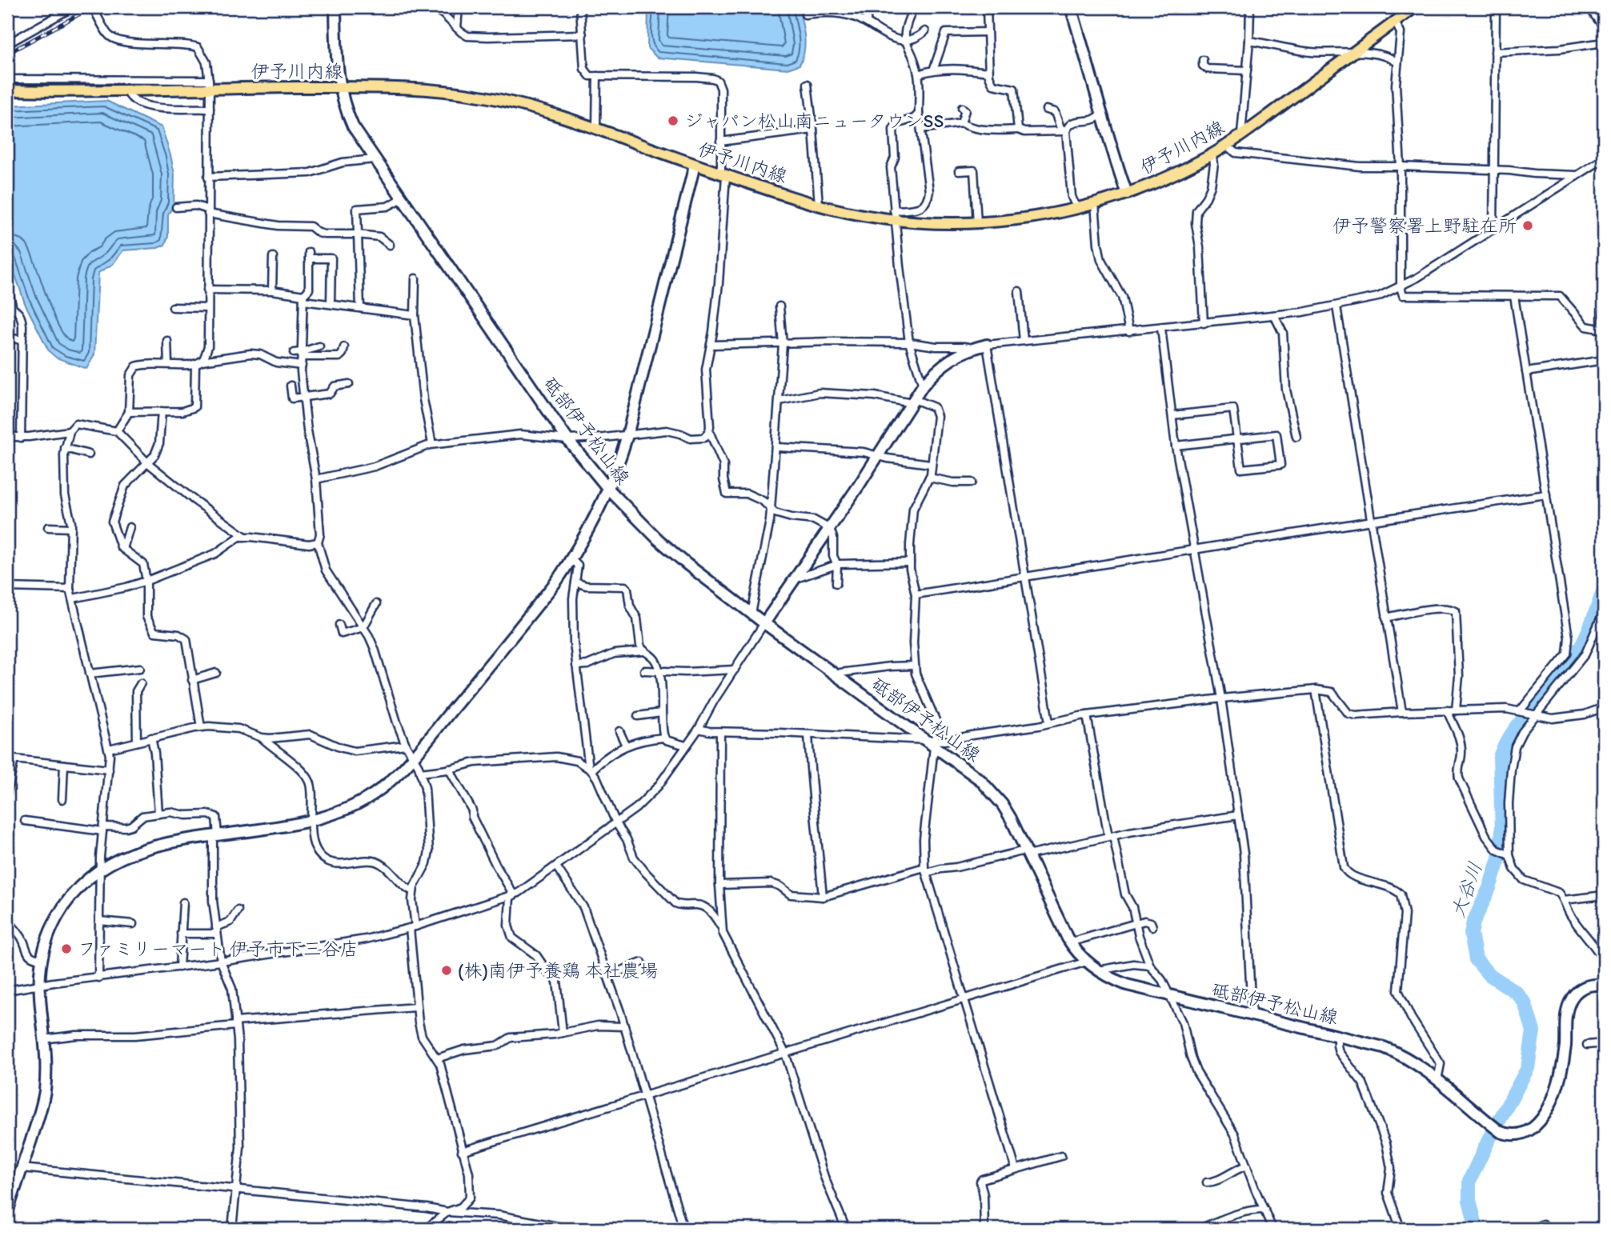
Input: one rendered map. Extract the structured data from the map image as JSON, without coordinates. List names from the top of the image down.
{
  "streets": {
    "main road": ["伊予川内線"],
    "street": ["砥部伊予松山線"]
  },
  "crossings": [
    ["伊予川内線", "砥部伊予松山線"]
  ],
  "water": ["大谷川"],
  "places": [
    "ジャパン松山南ニュータウンSS",
    "伊予警察署上野駐在所",
    "ファミリーマート 伊予市下三谷店",
    "(株)南伊予養鶏 本社農場"
  ]
}
